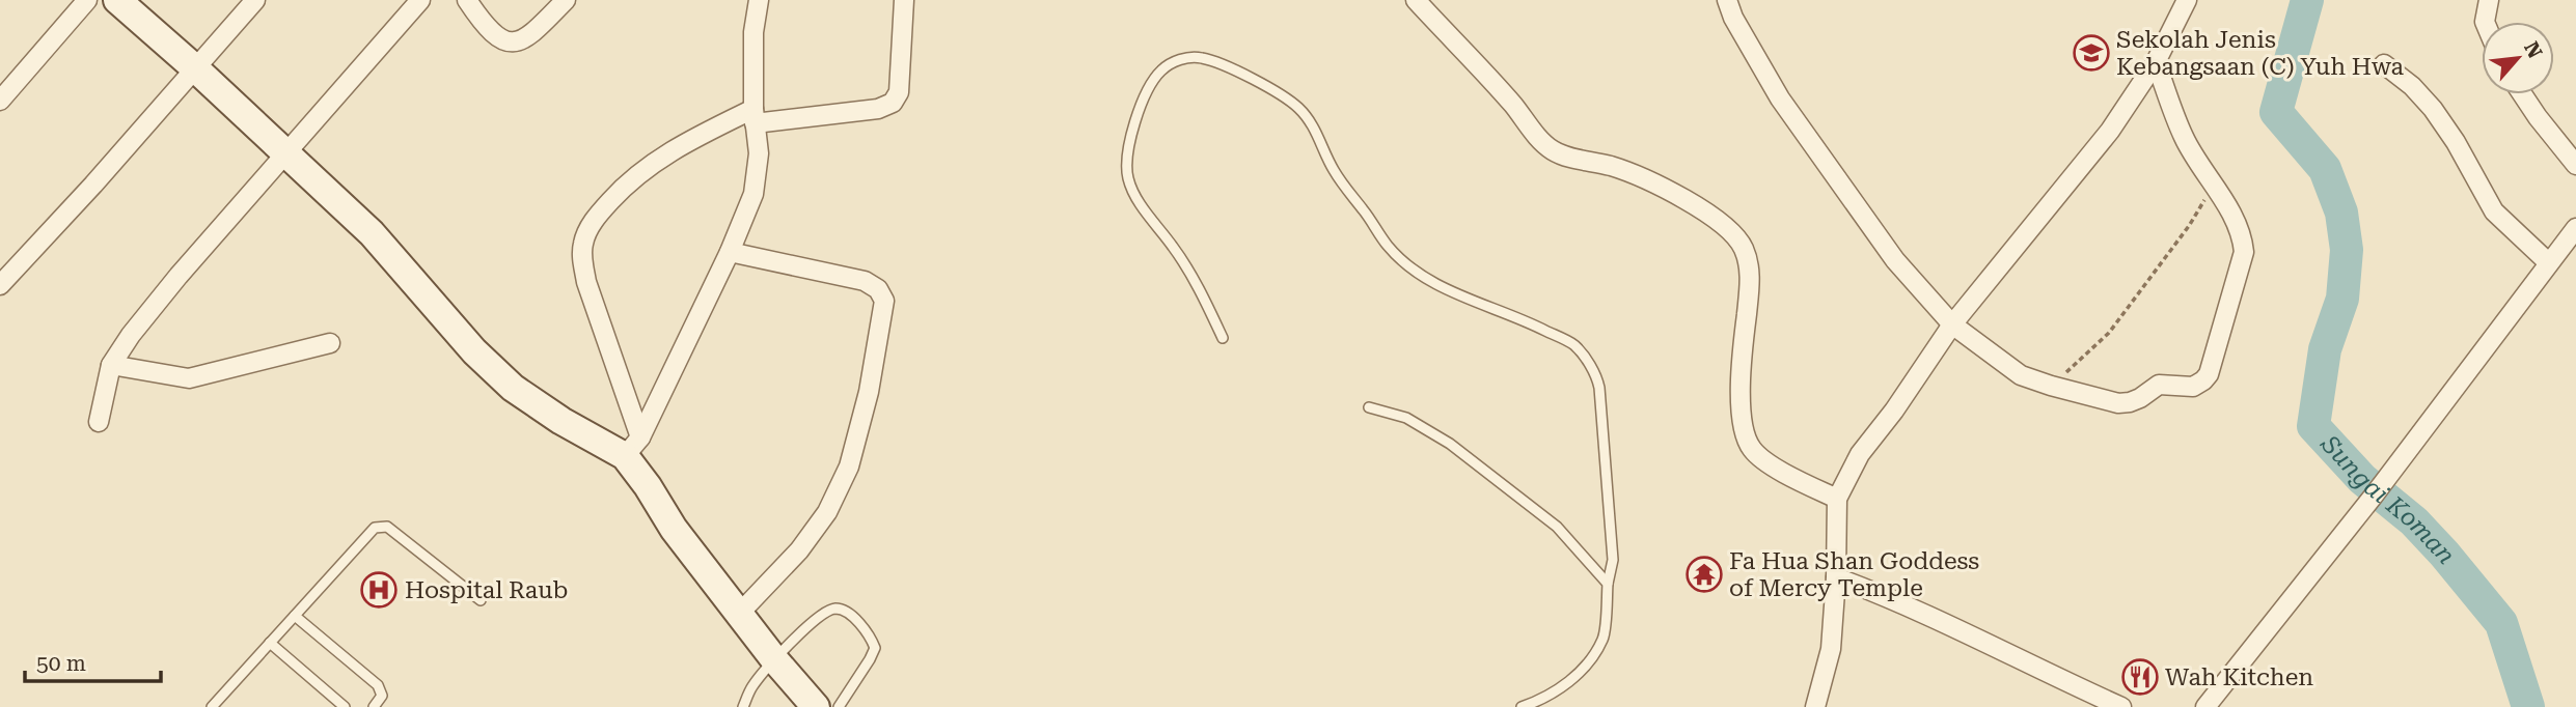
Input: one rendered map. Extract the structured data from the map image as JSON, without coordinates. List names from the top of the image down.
{
  "water": ["Sungai Koman"],
  "places": {
    "school or university": ["Sekolah Jenis Kebangsaan (C) Yuh Hwa"],
    "temple": ["Fa Hua Shan Goddess of Mercy Temple"],
    "hospital": ["Hospital Raub"],
    "restaurant": ["Wah Kitchen"]
  },
  "scale_bar": "50 m",
  "north": "top right"
}
